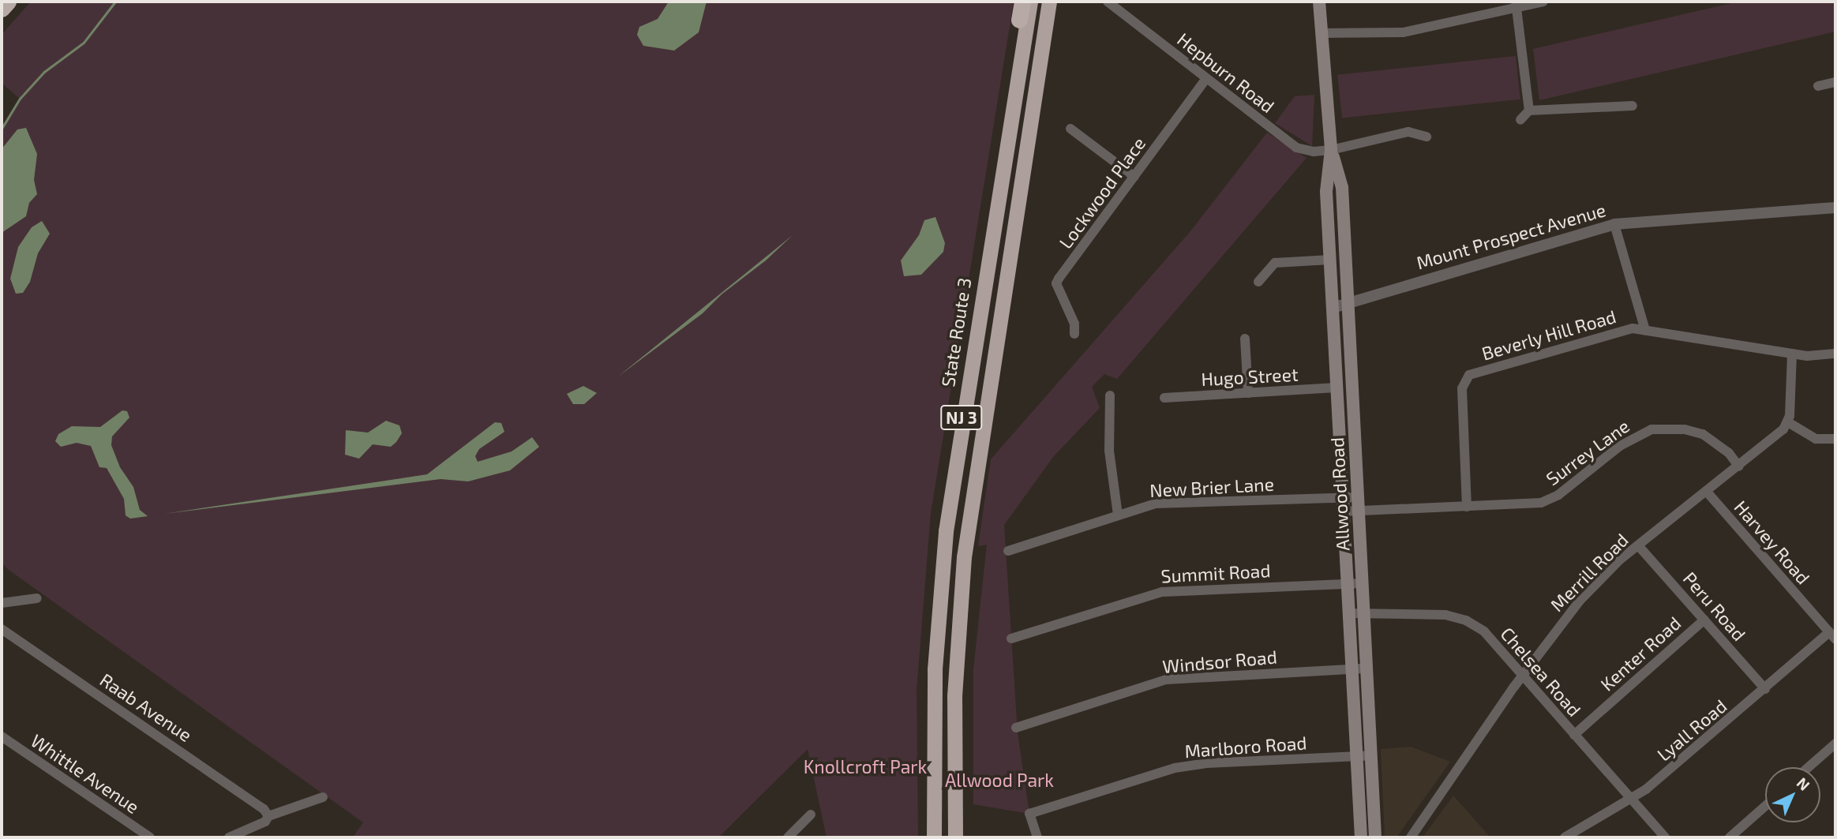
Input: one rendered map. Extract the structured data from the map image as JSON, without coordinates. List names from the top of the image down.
{
  "streets": {
    "highway": ["State Route 3", "NJ 3"],
    "main road": ["Allwood Road"],
    "street": [
      "Hepburn Road",
      "Lockwood Place",
      "Mount Prospect Avenue",
      "Beverly Hill Road",
      "Hugo Street",
      "Surrey Lane",
      "New Brier Lane",
      "Harvey Road",
      "Merrill Road",
      "Summit Road",
      "Peru Road",
      "Kenter Road",
      "Windsor Road",
      "Chelsea Road",
      "Raab Avenue",
      "Lyall Road",
      "Marlboro Road",
      "Whittle Avenue"
    ]
  },
  "crossings": [
    ["Hepburn Road", "Lockwood Place"],
    ["Hepburn Road", "Allwood Road"],
    ["Mount Prospect Avenue", "Allwood Road"],
    ["Beverly Hill Road", "Surrey Lane"],
    ["Hugo Street", "Allwood Road"],
    ["Surrey Lane", "Allwood Road"],
    ["Surrey Lane", "Merrill Road"],
    ["New Brier Lane", "Allwood Road"],
    ["Allwood Road", "Summit Road"],
    ["Allwood Road", "Windsor Road"],
    ["Allwood Road", "Chelsea Road"],
    ["Allwood Road", "Marlboro Road"],
    ["Harvey Road", "Merrill Road"],
    ["Harvey Road", "Lyall Road"],
    ["Merrill Road", "Peru Road"],
    ["Merrill Road", "Chelsea Road"],
    ["Peru Road", "Kenter Road"],
    ["Peru Road", "Lyall Road"],
    ["Kenter Road", "Chelsea Road"],
    ["Chelsea Road", "Lyall Road"]
  ],
  "parks": ["Knollcroft Park", "Allwood Park"],
  "north": "top right"
}
